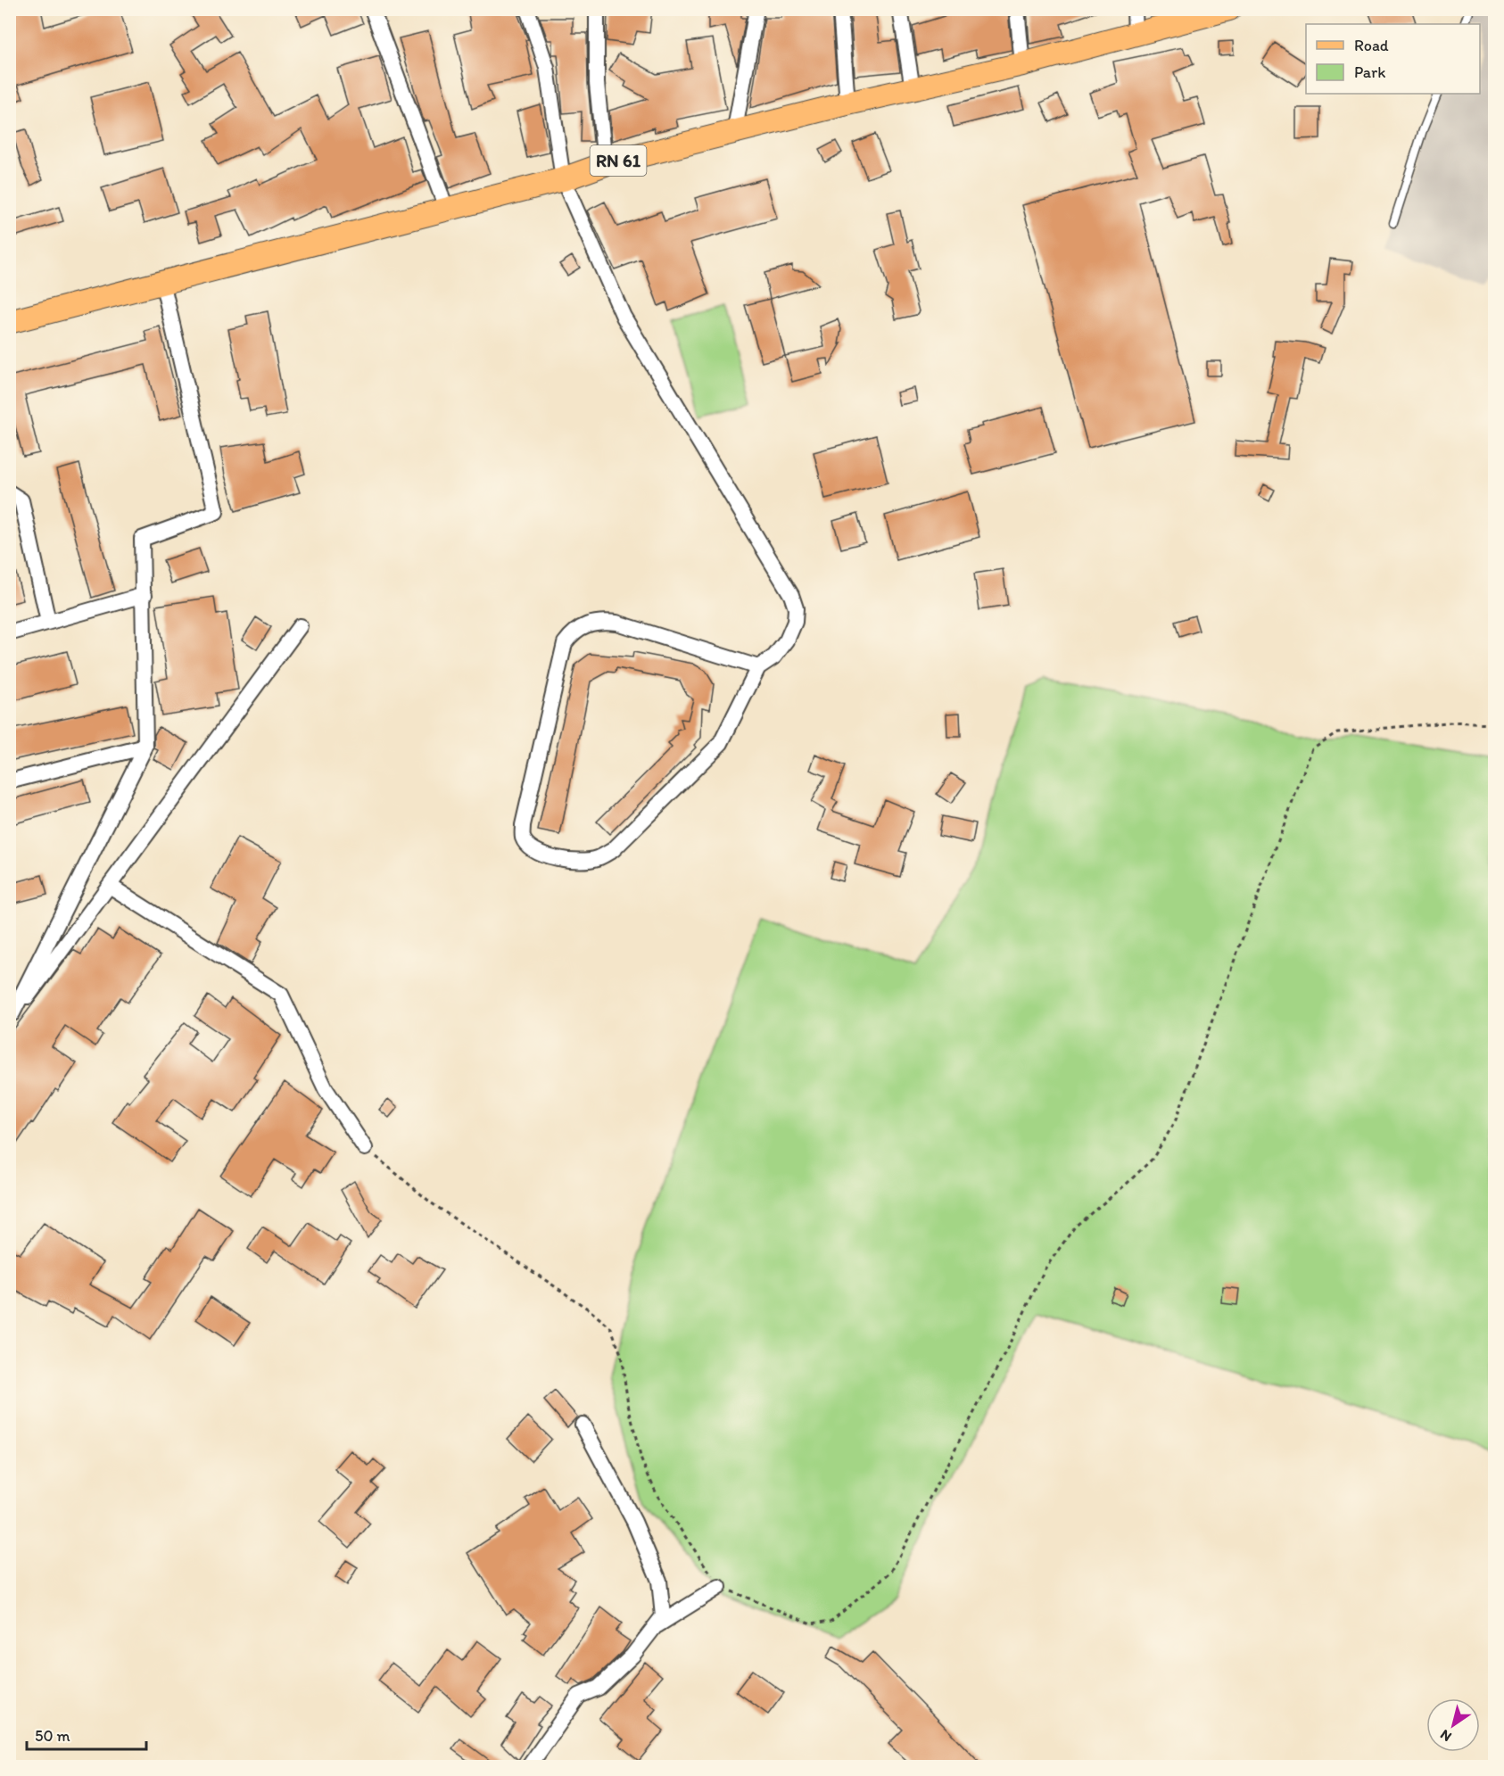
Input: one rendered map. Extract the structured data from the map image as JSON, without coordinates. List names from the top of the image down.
{
  "streets": {
    "main road": ["RN 61"]
  },
  "legend": ["Road", "Park"],
  "scale_bar": "50 m",
  "north": "bottom left"
}
